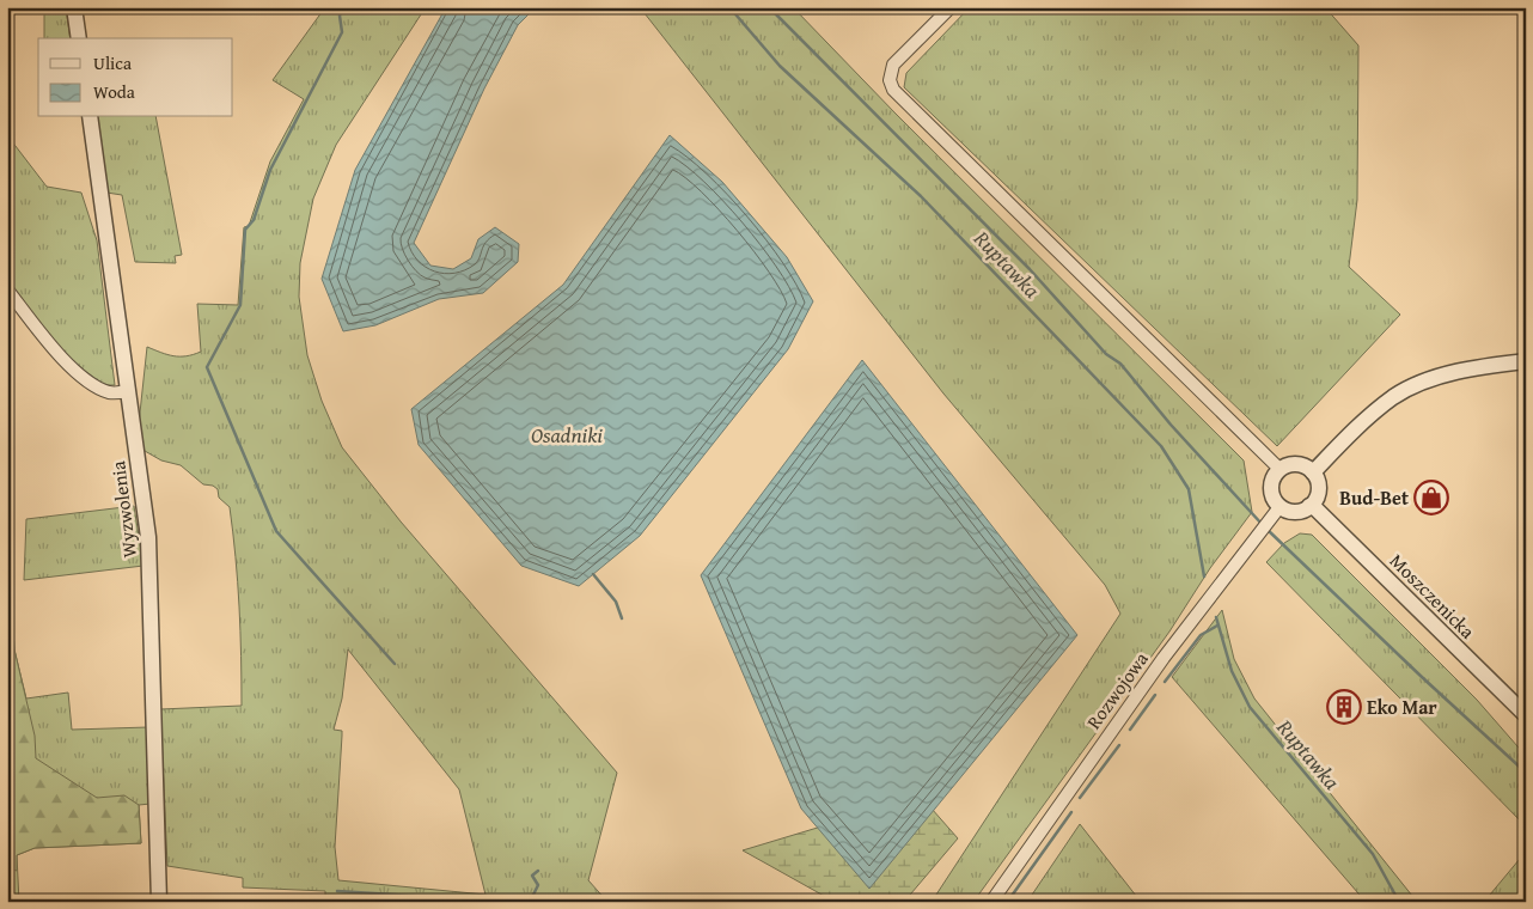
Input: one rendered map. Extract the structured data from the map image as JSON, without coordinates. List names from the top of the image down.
{
  "streets": {
    "street": ["Wyzwolenia", "Moszczenicka", "Rozwojowa"]
  },
  "crossings": [
    ["Moszczenicka", "Rozwojowa"]
  ],
  "water": ["Ruptawka", "Osadniki"],
  "places": {
    "shop": ["Bud-Bet"],
    "building": ["Eko Mar"]
  },
  "legend": ["Ulica", "Woda"]
}
